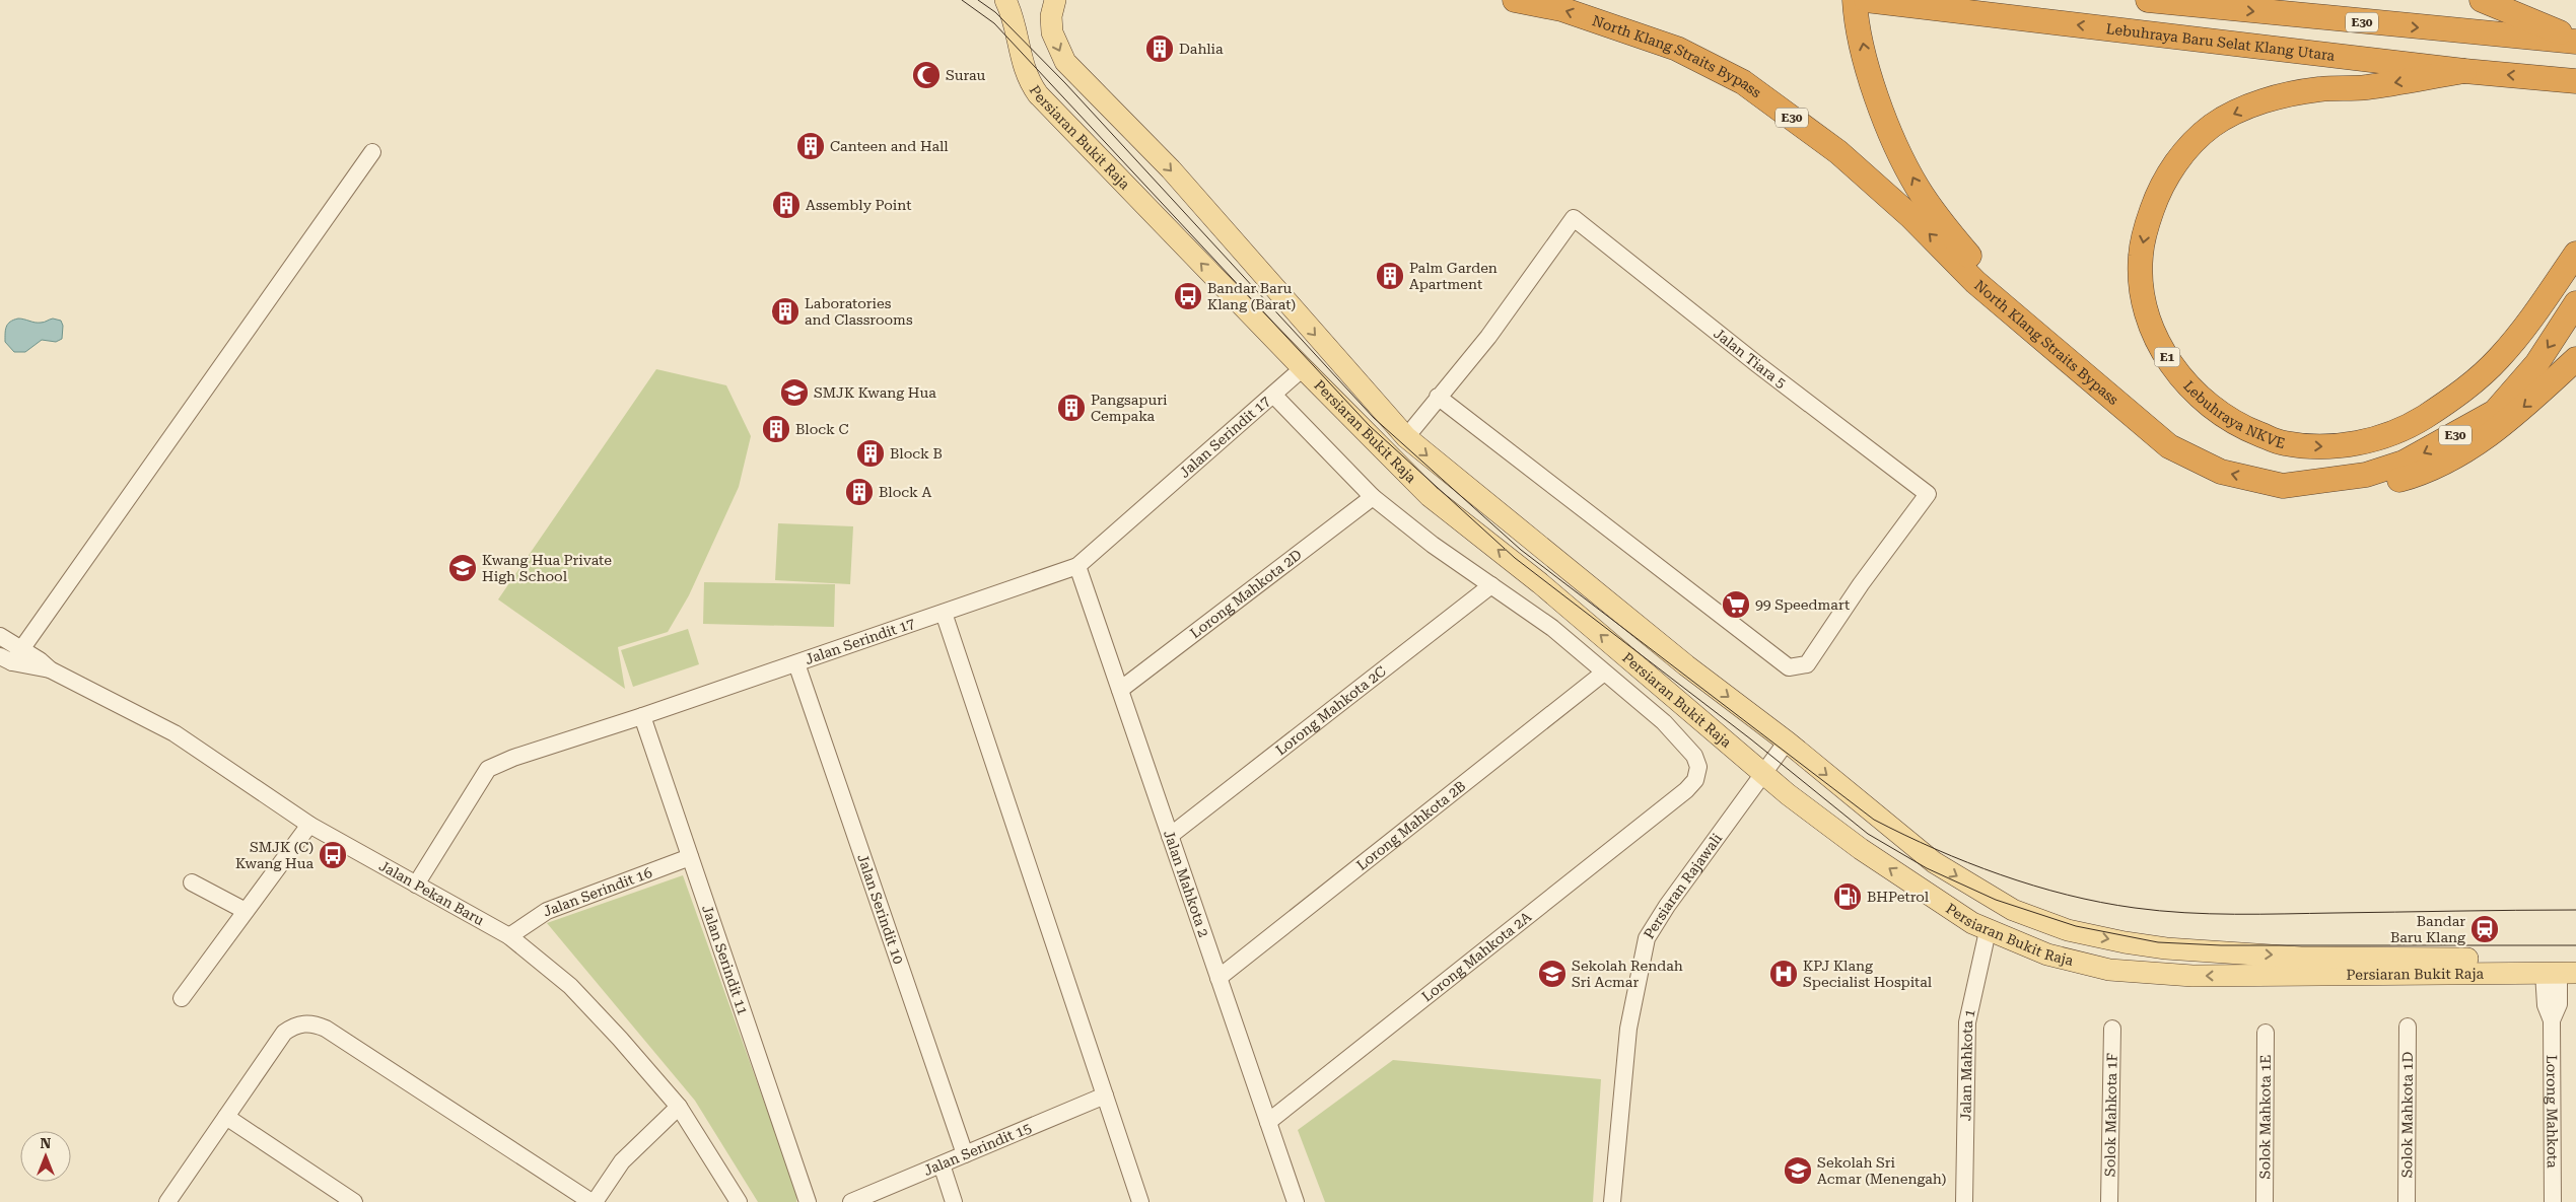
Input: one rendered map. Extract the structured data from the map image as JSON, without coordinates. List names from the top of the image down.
{
  "streets": {
    "highway": [
      "E30",
      "Lebuhraya Baru Selat Klang Utara",
      "North Klang Straits Bypass",
      "E1",
      "Lebuhraya NKVE"
    ],
    "main road": ["Persiaran Bukit Raja"],
    "street": [
      "Jalan Tiara 5",
      "Jalan Serindit 17",
      "Lorong Mahkota 2D",
      "Lorong Mahkota 2C",
      "Lorong Mahkota 2B",
      "Jalan Mahkota 2",
      "Persiaran Rajawali",
      "Jalan Pekan Baru",
      "Jalan Serindit 16",
      "Jalan Serindit 10",
      "Lorong Mahkota 2A",
      "Jalan Serindit 11",
      "Jalan Mahkota 1",
      "Lorong Mahkota",
      "Solok Mahkota 1F",
      "Solok Mahkota 1D",
      "Solok Mahkota 1E",
      "Jalan Serindit 15"
    ]
  },
  "crossings": [
    ["Lebuhraya Baru Selat Klang Utara", "Lebuhraya NKVE"],
    ["Persiaran Bukit Raja", "Jalan Serindit 17"],
    ["Persiaran Bukit Raja", "Persiaran Rajawali"],
    ["Persiaran Bukit Raja", "Jalan Mahkota 1"],
    ["Persiaran Bukit Raja", "Lorong Mahkota"],
    ["Jalan Serindit 17", "Jalan Mahkota 2"],
    ["Jalan Serindit 17", "Jalan Pekan Baru"],
    ["Jalan Serindit 17", "Jalan Serindit 10"],
    ["Jalan Serindit 17", "Jalan Serindit 11"],
    ["Lorong Mahkota 2D", "Jalan Mahkota 2"],
    ["Lorong Mahkota 2C", "Jalan Mahkota 2"],
    ["Lorong Mahkota 2B", "Jalan Mahkota 2"],
    ["Lorong Mahkota 2B", "Lorong Mahkota 2A"],
    ["Jalan Mahkota 2", "Lorong Mahkota 2A"],
    ["Jalan Pekan Baru", "Jalan Serindit 16"],
    ["Jalan Serindit 16", "Jalan Serindit 11"],
    ["Jalan Serindit 10", "Jalan Serindit 15"]
  ],
  "one_way": ["North Klang Straits Bypass"],
  "places": {
    "building": [
      "Dahlia",
      "Canteen and Hall",
      "Assembly Point",
      "Palm Garden Apartment",
      "Laboratories and Classrooms",
      "Pangsapuri Cempaka",
      "Block C",
      "Block B",
      "Block A"
    ],
    "mosque": ["Surau"],
    "bus stop": ["Bandar Baru Klang (Barat)", "SMJK (C) Kwang Hua"],
    "school or university": [
      "SMJK Kwang Hua",
      "Kwang Hua Private High School",
      "Sekolah Rendah Sri Acmar",
      "Sekolah Sri Acmar (Menengah)"
    ],
    "supermarket": ["99 Speedmart"],
    "fuel station": ["BHPetrol"],
    "station": ["Bandar Baru Klang"],
    "hospital": ["KPJ Klang Specialist Hospital"]
  },
  "north": "top"
}
